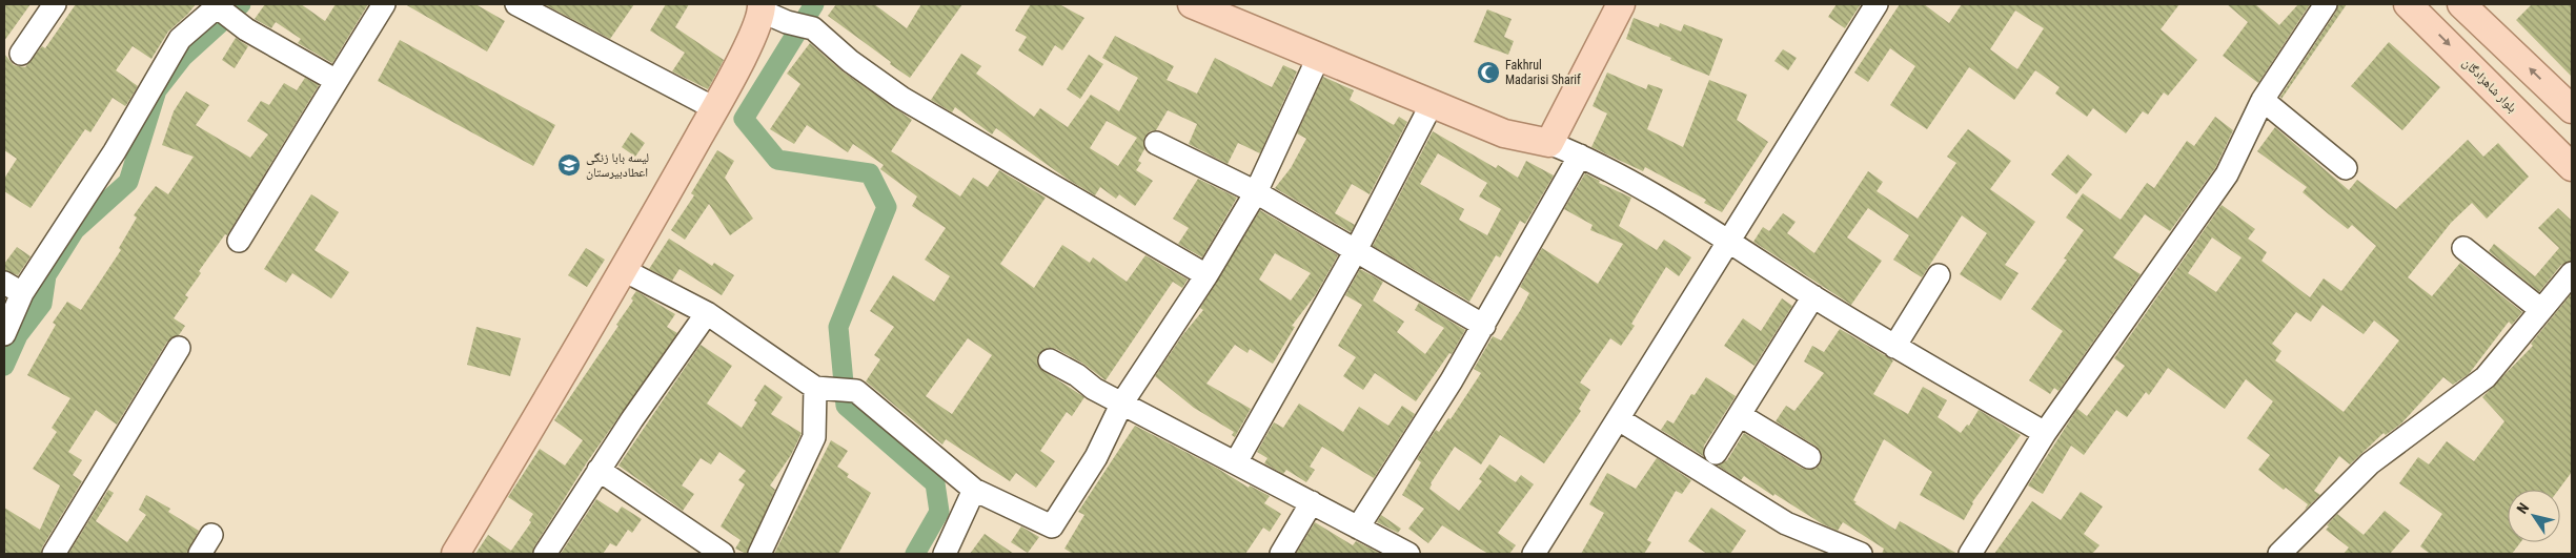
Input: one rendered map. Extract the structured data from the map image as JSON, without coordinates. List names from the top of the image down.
{
  "streets": {
    "main road": ["بلوار شاهزادگان"]
  },
  "places": {
    "mosque": ["Fakhrul Madarisi Sharif"],
    "school or university": ["لیسه بابا زنگی اعطادبیرستان"]
  },
  "north": "top left"
}
